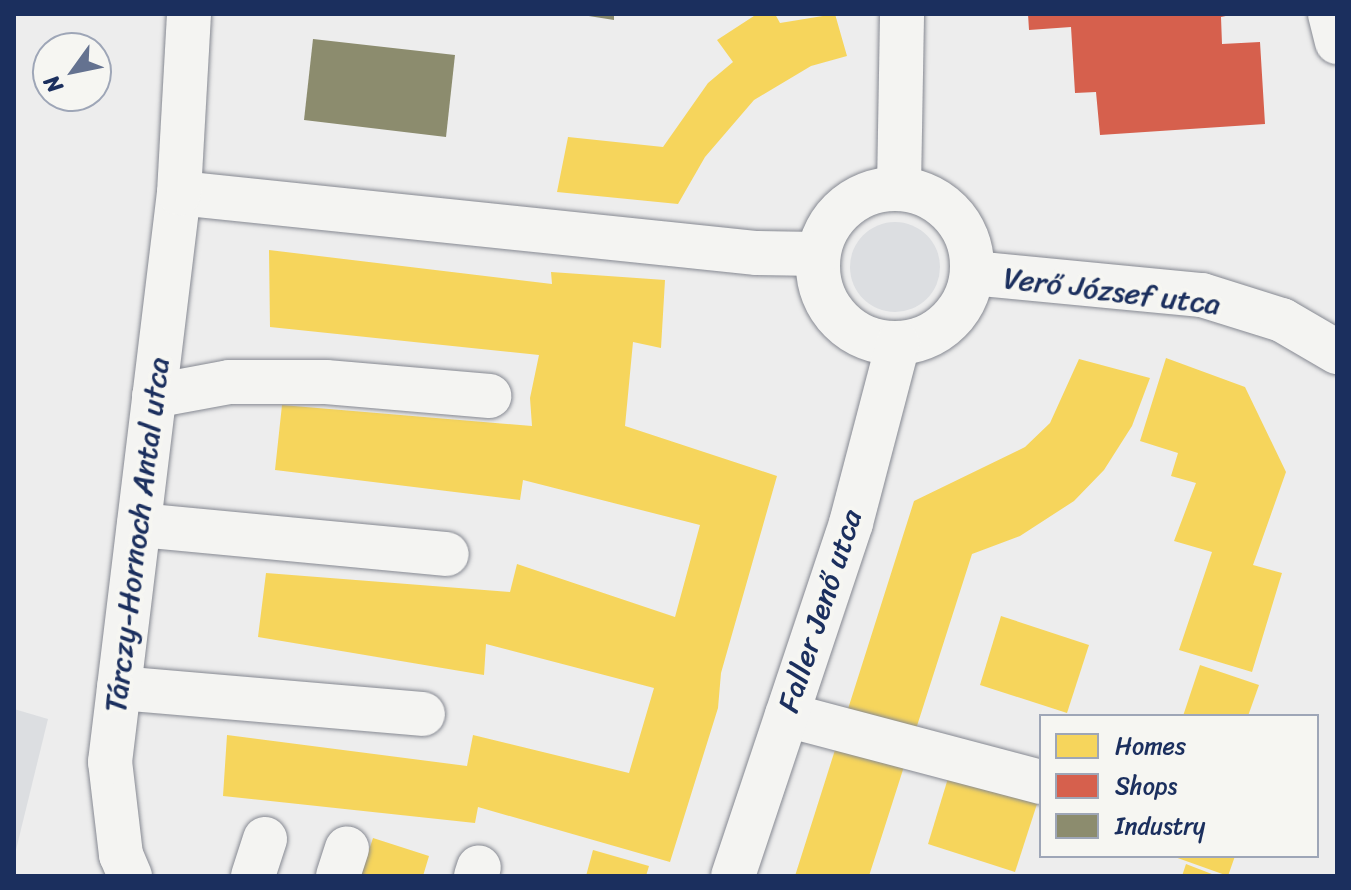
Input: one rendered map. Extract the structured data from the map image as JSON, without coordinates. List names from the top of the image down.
{
  "streets": {
    "street": ["Verő József utca", "Tárczy-Hornoch Antal utca", "Faller Jenő utca"]
  },
  "crossings": [
    ["Verő József utca", "Faller Jenő utca"]
  ],
  "legend": ["Homes", "Shops", "Industry"],
  "north": "bottom left"
}
